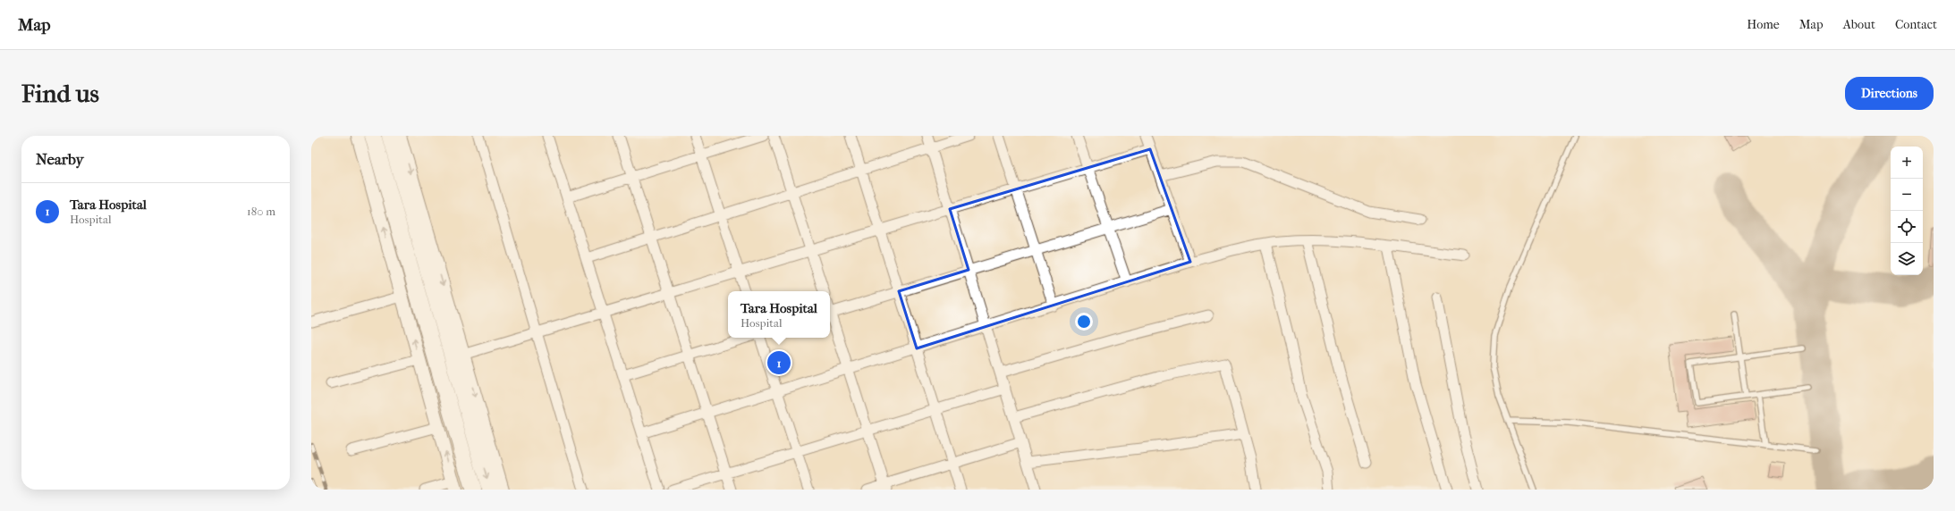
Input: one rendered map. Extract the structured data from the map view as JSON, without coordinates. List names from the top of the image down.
{
  "page": {
    "header": "Map",
    "nav": [
      "Home",
      "Map",
      "About",
      "Contact"
    ],
    "buttons": "Directions",
    "title": "Find us",
    "heading": "Nearby",
    "map_buttons": ["+", "−"],
    "list": [
      {
        "mark": "1",
        "name": "Tara Hospital",
        "note": "Hospital",
        "value": "180 m"
      }
    ],
    "popup": ["Tara Hospital", "Hospital"],
    "pins": "1"
  }
}
